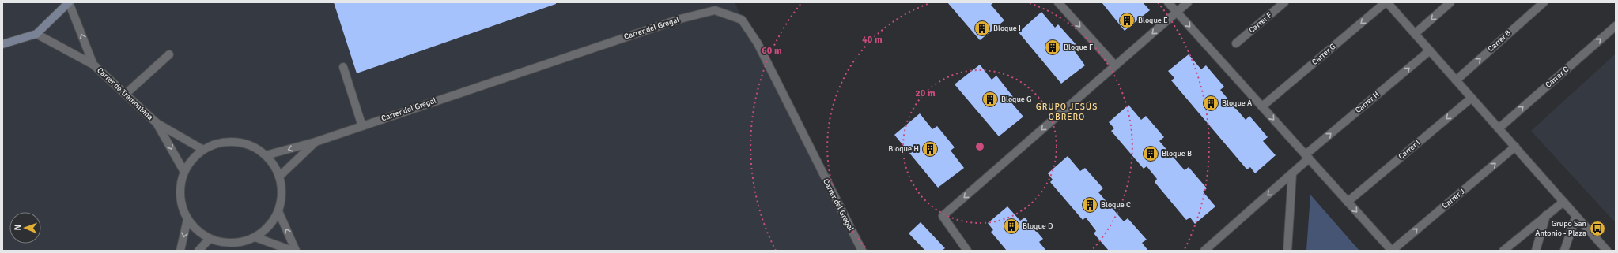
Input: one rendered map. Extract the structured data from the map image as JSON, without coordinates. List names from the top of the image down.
{
  "streets": {
    "street": [
      "Carrer F",
      "Carrer del Gregal",
      "Carrer B",
      "Carrer G",
      "Carrer C",
      "Carrer de Tramontana",
      "Carrer H",
      "Carrer I",
      "Carrer J"
    ]
  },
  "crossings": [
    ["Carrer del Gregal", "Carrer de Tramontana"]
  ],
  "one_way": [
    "Carrer G",
    "Carrer C",
    "Carrer I",
    "Carrer J"
  ],
  "districts": ["GRUPO JESÚS OBRERO"],
  "places": {
    "building": [
      "Bloque E",
      "Bloque I",
      "Bloque F",
      "Bloque G",
      "Bloque A",
      "Bloque H",
      "Bloque B",
      "Bloque C",
      "Bloque D"
    ],
    "bus stop": ["Grupo San Antonio - Plaza"]
  },
  "north": "left",
  "rings": ["40 m", "60 m", "20 m"]
}
